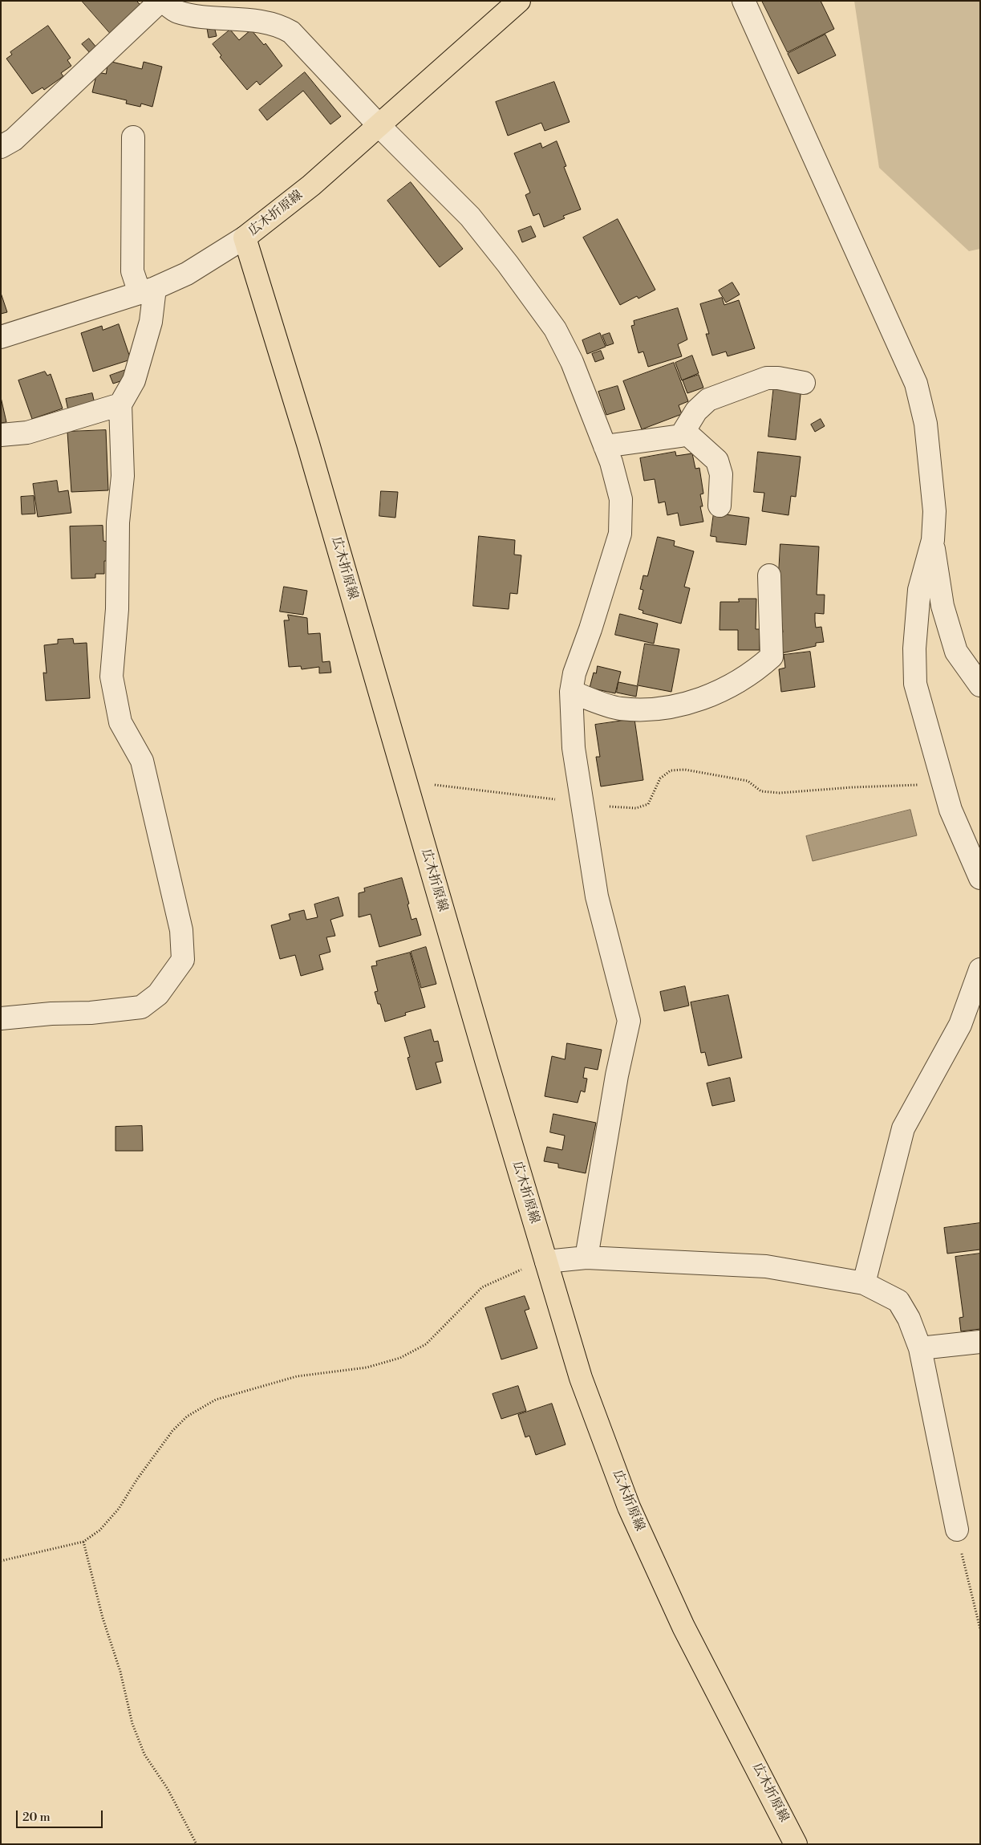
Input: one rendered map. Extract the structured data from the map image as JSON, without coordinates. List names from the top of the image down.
{
  "streets": {
    "main road": ["広木折原線"]
  },
  "scale_bar": "20 m"
}
